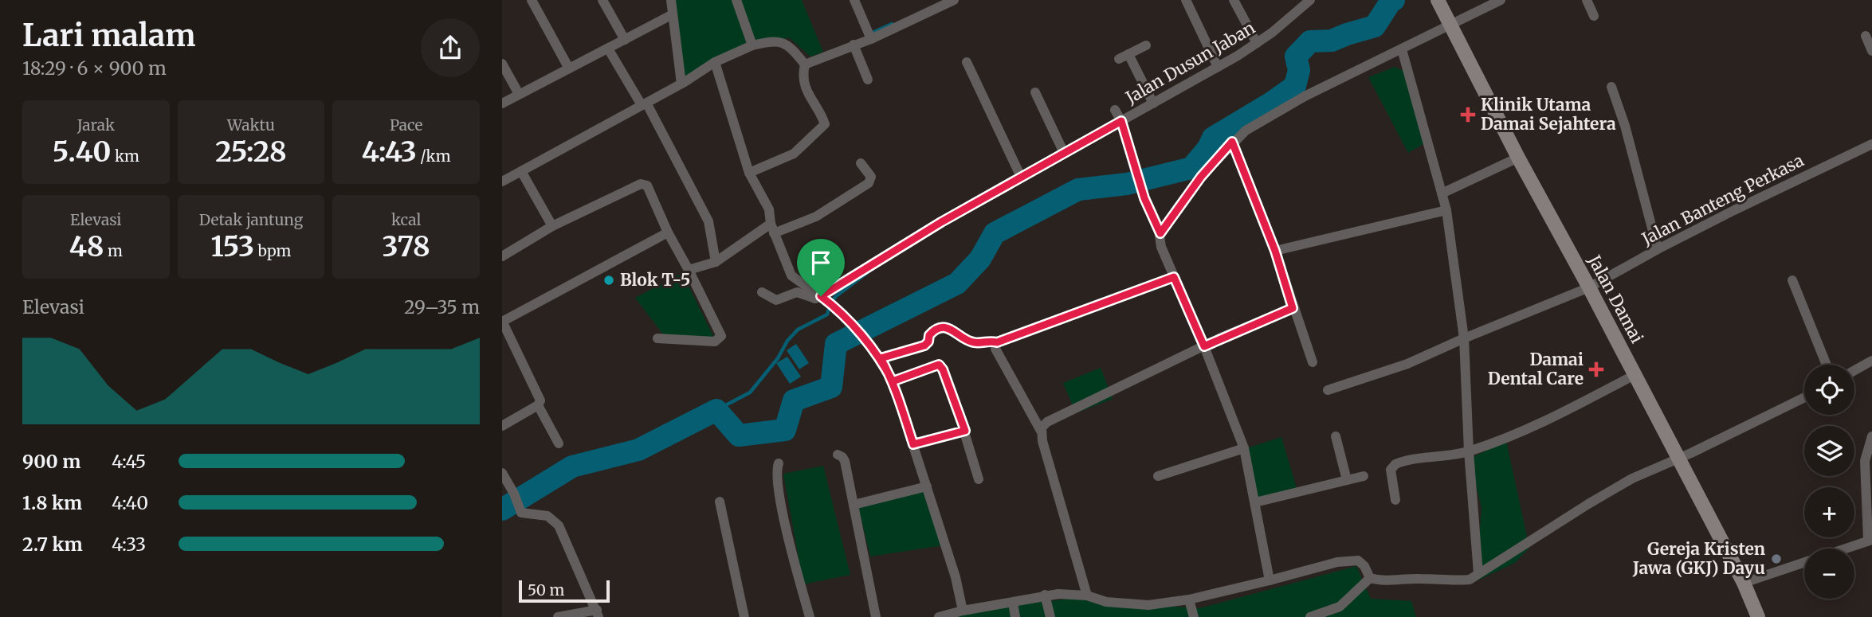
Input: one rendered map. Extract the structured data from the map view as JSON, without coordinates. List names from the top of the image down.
{
  "streets": {
    "main road": ["Jalan Damai"],
    "street": ["Jalan Dusun Jaban", "Jalan Banteng Perkasa"]
  },
  "crossings": [
    ["Jalan Banteng Perkasa", "Jalan Damai"]
  ],
  "places": {
    "health": ["Klinik Utama Damai Sejahtera", "Damai Dental Care"],
    "other": ["Blok T-5", "Gereja Kristen Jawa (GKJ) Dayu"]
  },
  "scale_bar": "50 m",
  "page": {
    "heading": ["Lari malam", "18:29 · 6 × 900 m"],
    "stats": [
      ["Jarak", "5.40 km"],
      ["Waktu", "25:28"],
      ["Pace", "4:43 /km"],
      ["Elevasi", "48 m"],
      ["Detak jantung", "153 bpm"],
      ["kcal", "378"]
    ],
    "chart": ["Elevasi", "29–35 m"],
    "map_buttons": ["+", "−"],
    "list": [
      {
        "name": "900 m",
        "note": "4:45"
      },
      {
        "name": "1.8 km",
        "note": "4:40"
      },
      {
        "name": "2.7 km",
        "note": "4:33"
      }
    ],
    "scale": "50 m"
  }
}
